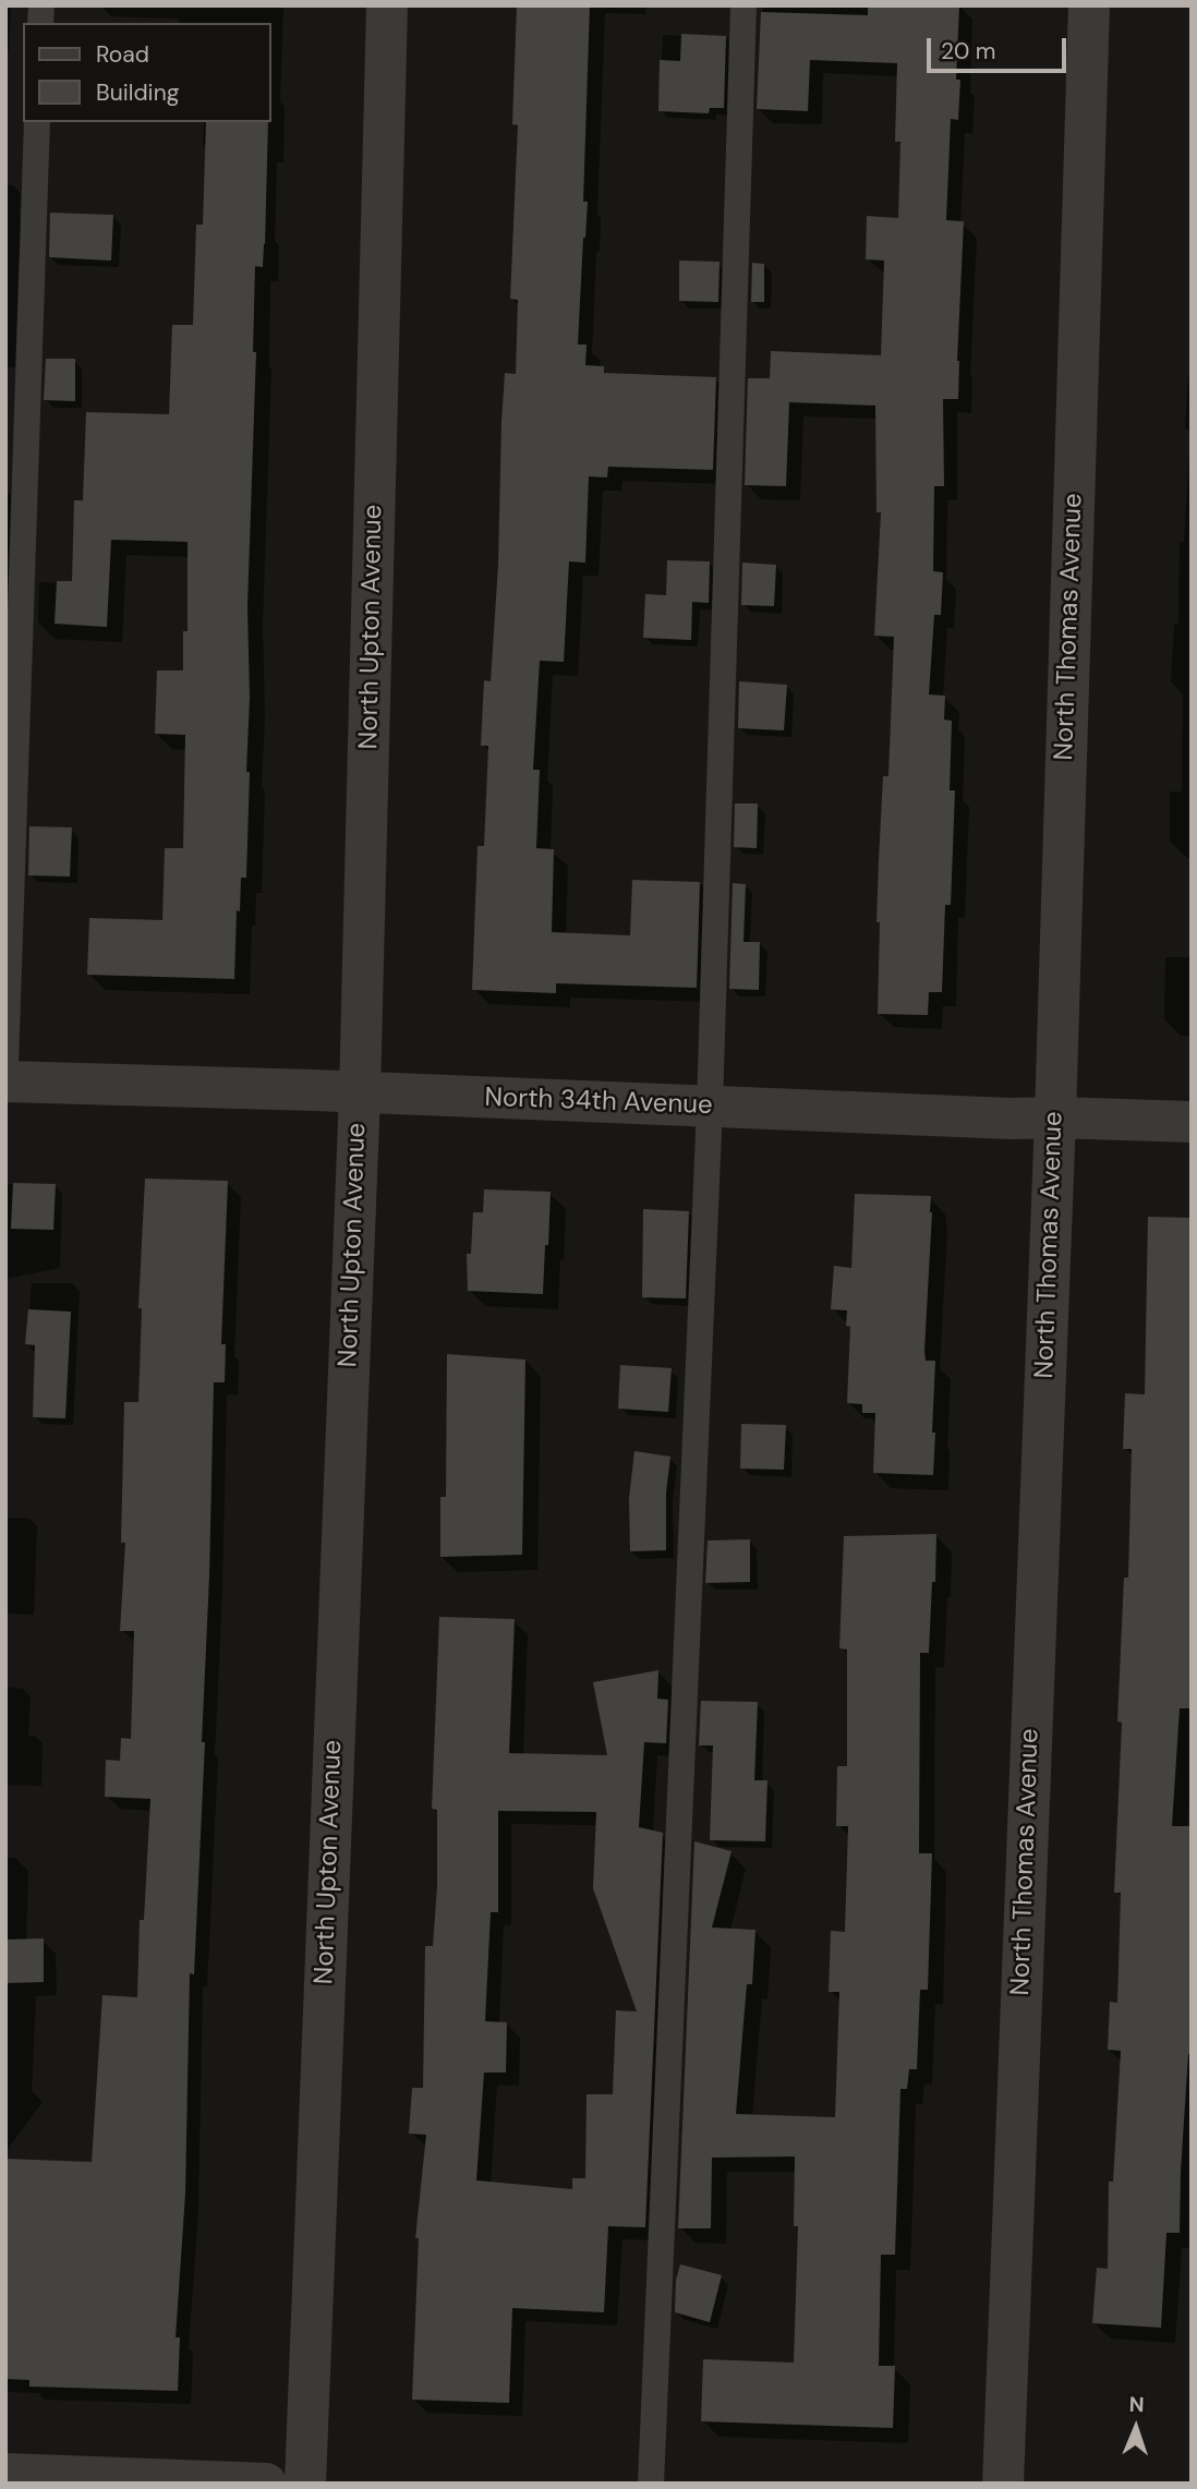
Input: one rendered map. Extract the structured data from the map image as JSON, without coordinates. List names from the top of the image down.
{
  "streets": {
    "street": ["North Upton Avenue", "North Thomas Avenue", "North 34th Avenue"]
  },
  "crossings": [
    ["North Upton Avenue", "North 34th Avenue"],
    ["North Thomas Avenue", "North 34th Avenue"]
  ],
  "legend": ["Road", "Building"],
  "scale_bar": "20 m",
  "north": "top"
}
